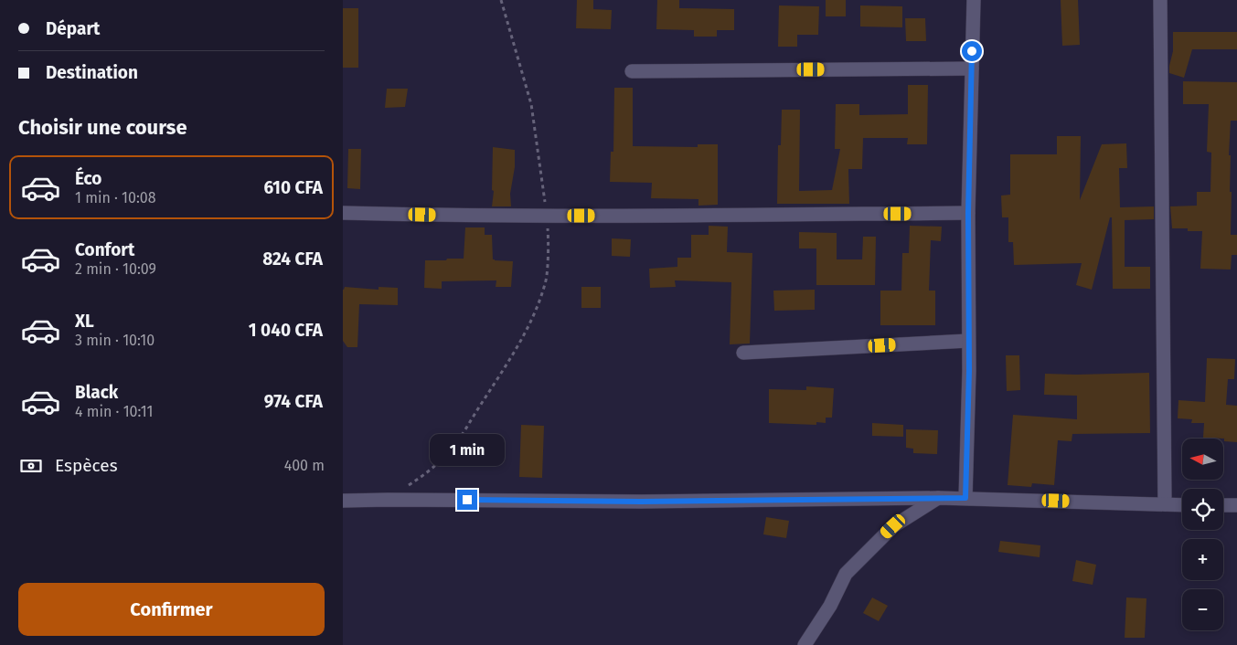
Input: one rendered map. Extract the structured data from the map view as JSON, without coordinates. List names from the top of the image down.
{
  "north": "left",
  "page": {
    "banner": ["Départ", "Destination"],
    "heading": "Choisir une course",
    "list": [
      {
        "name": "Éco",
        "note": "1 min · 10:08",
        "value": "610 CFA"
      },
      {
        "name": "Confort",
        "note": "2 min · 10:09",
        "value": "824 CFA"
      },
      {
        "name": "XL",
        "note": "3 min · 10:10",
        "value": "1 040 CFA"
      },
      {
        "name": "Black",
        "note": "4 min · 10:11",
        "value": "974 CFA"
      }
    ],
    "bubble": "1 min",
    "map_buttons": ["+", "−"],
    "pay": ["Espèces", "400 m"],
    "buttons": "Confirmer"
  }
}
